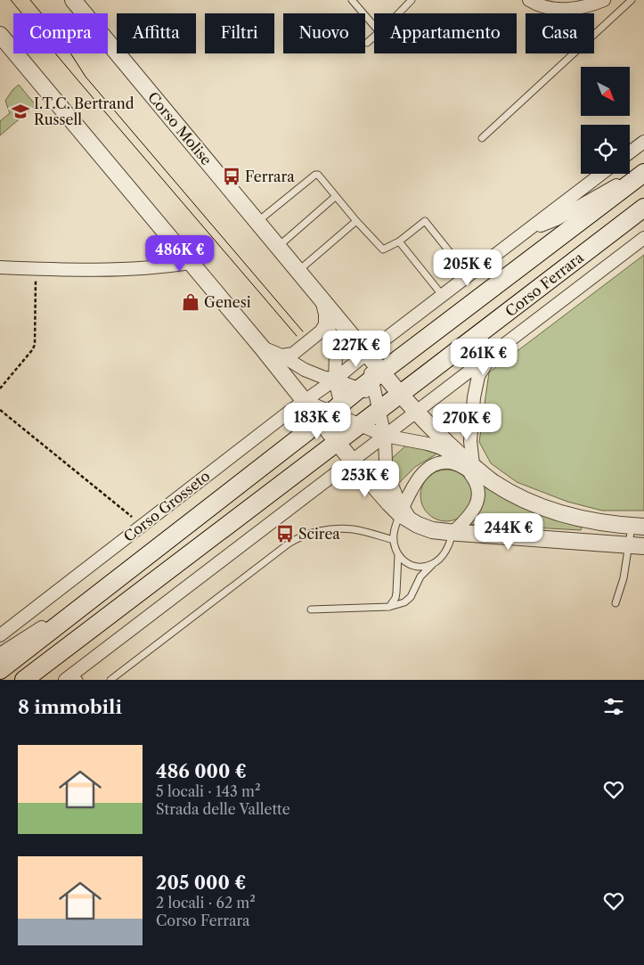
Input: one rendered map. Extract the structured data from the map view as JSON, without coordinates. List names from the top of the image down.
{
  "streets": {
    "main road": ["Corso Ferrara", "Corso Grosseto"],
    "street": ["Corso Molise"]
  },
  "crossings": [
    ["Corso Molise", "Corso Ferrara"],
    ["Corso Molise", "Corso Grosseto"],
    ["Corso Ferrara", "Corso Grosseto"]
  ],
  "places": {
    "school or university": ["I.T.C. Bertrand Russell"],
    "bus stop": ["Ferrara", "Scirea"],
    "shop": ["Genesi"]
  },
  "north": "bottom right",
  "page": {
    "chip": [
      "Compra",
      "Affitta",
      "Filtri",
      "Nuovo",
      "Appartamento",
      "Casa"
    ],
    "price": [
      "486K €",
      "205K €",
      "227K €",
      "261K €",
      "183K €",
      "270K €",
      "253K €",
      "244K €"
    ],
    "heading": "8 immobili",
    "list": [
      {
        "name": "486 000 €",
        "note": "5 locali · 143 m² · Strada delle Vallette"
      },
      {
        "name": "205 000 €",
        "note": "2 locali · 62 m² · Corso Ferrara"
      }
    ]
  }
}
